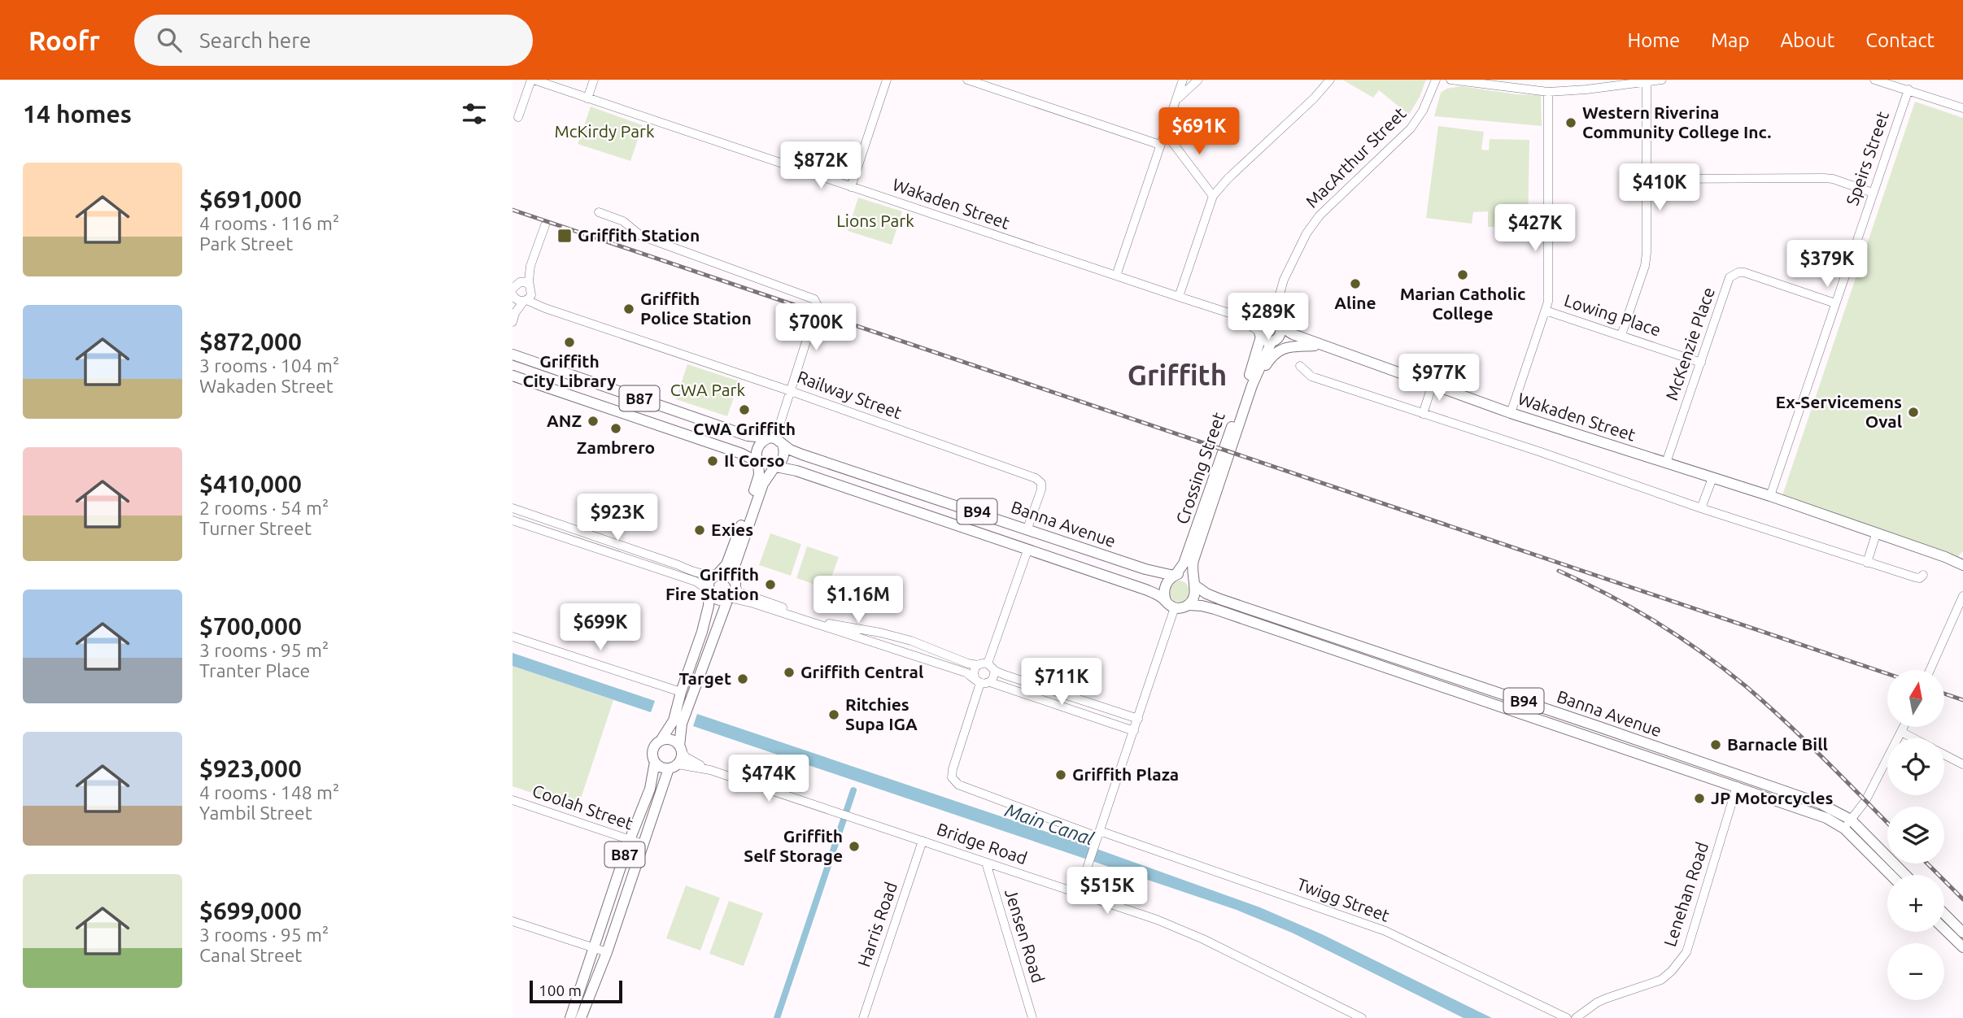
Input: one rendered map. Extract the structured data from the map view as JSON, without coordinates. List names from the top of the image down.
{
  "streets": {
    "main road": [
      "Wakaden Street",
      "B87",
      "Crossing Street",
      "B94",
      "Banna Avenue"
    ],
    "street": [
      "MacArthur Street",
      "Speirs Street",
      "Lowing Place",
      "McKenzie Place",
      "Railway Street",
      "Coolah Street",
      "Bridge Road",
      "Lenehan Road",
      "Twigg Street",
      "Harris Road",
      "Jensen Road"
    ]
  },
  "crossings": [
    ["MacArthur Street", "Wakaden Street"],
    ["MacArthur Street", "Crossing Street"],
    ["Speirs Street", "Wakaden Street"],
    ["Speirs Street", "McKenzie Place"],
    ["Wakaden Street", "McKenzie Place"],
    ["Wakaden Street", "Crossing Street"],
    ["Lowing Place", "McKenzie Place"],
    ["Railway Street", "Banna Avenue"],
    ["B87", "Banna Avenue"],
    ["B87", "Coolah Street"],
    ["B87", "Bridge Road"],
    ["Crossing Street", "B94"],
    ["Crossing Street", "Banna Avenue"],
    ["B94", "Banna Avenue"],
    ["Banna Avenue", "Lenehan Road"],
    ["Bridge Road", "Harris Road"],
    ["Bridge Road", "Jensen Road"]
  ],
  "districts": ["Griffith"],
  "water": ["Main Canal"],
  "parks": ["McKirdy Park", "Lions Park", "CWA Park"],
  "places": {
    "other": [
      "Western Riverina Community College Inc.",
      "Marian Catholic College",
      "Aline",
      "Griffith Police Station",
      "Griffith City Library",
      "CWA Griffith",
      "Ex-Servicemens Oval",
      "ANZ",
      "Zambrero",
      "Il Corso",
      "Exies",
      "Griffith Fire Station",
      "Griffith Central",
      "Target",
      "Ritchies Supa IGA",
      "Barnacle Bill",
      "Griffith Plaza",
      "JP Motorcycles",
      "Griffith Self Storage"
    ],
    "transit": ["Griffith Station"]
  },
  "scale_bar": "100 m",
  "north": "top",
  "page": {
    "header": "Roofr",
    "search": "Search here",
    "nav": [
      "Home",
      "Map",
      "About",
      "Contact"
    ],
    "heading": "14 homes",
    "price": [
      "$691K",
      "$872K",
      "$410K",
      "$427K",
      "$379K",
      "$289K",
      "$700K",
      "$977K",
      "$923K",
      "$1.16M",
      "$699K",
      "$711K",
      "$474K",
      "$515K"
    ],
    "list": [
      {
        "name": "$691,000",
        "note": "4 rooms · 116 m² · Park Street"
      },
      {
        "name": "$872,000",
        "note": "3 rooms · 104 m² · Wakaden Street"
      },
      {
        "name": "$410,000",
        "note": "2 rooms · 54 m² · Turner Street"
      },
      {
        "name": "$700,000",
        "note": "3 rooms · 95 m² · Tranter Place"
      },
      {
        "name": "$923,000",
        "note": "4 rooms · 148 m² · Yambil Street"
      },
      {
        "name": "$699,000",
        "note": "3 rooms · 95 m² · Canal Street"
      }
    ],
    "map_buttons": ["+", "−"],
    "scale": "100 m"
  }
}
